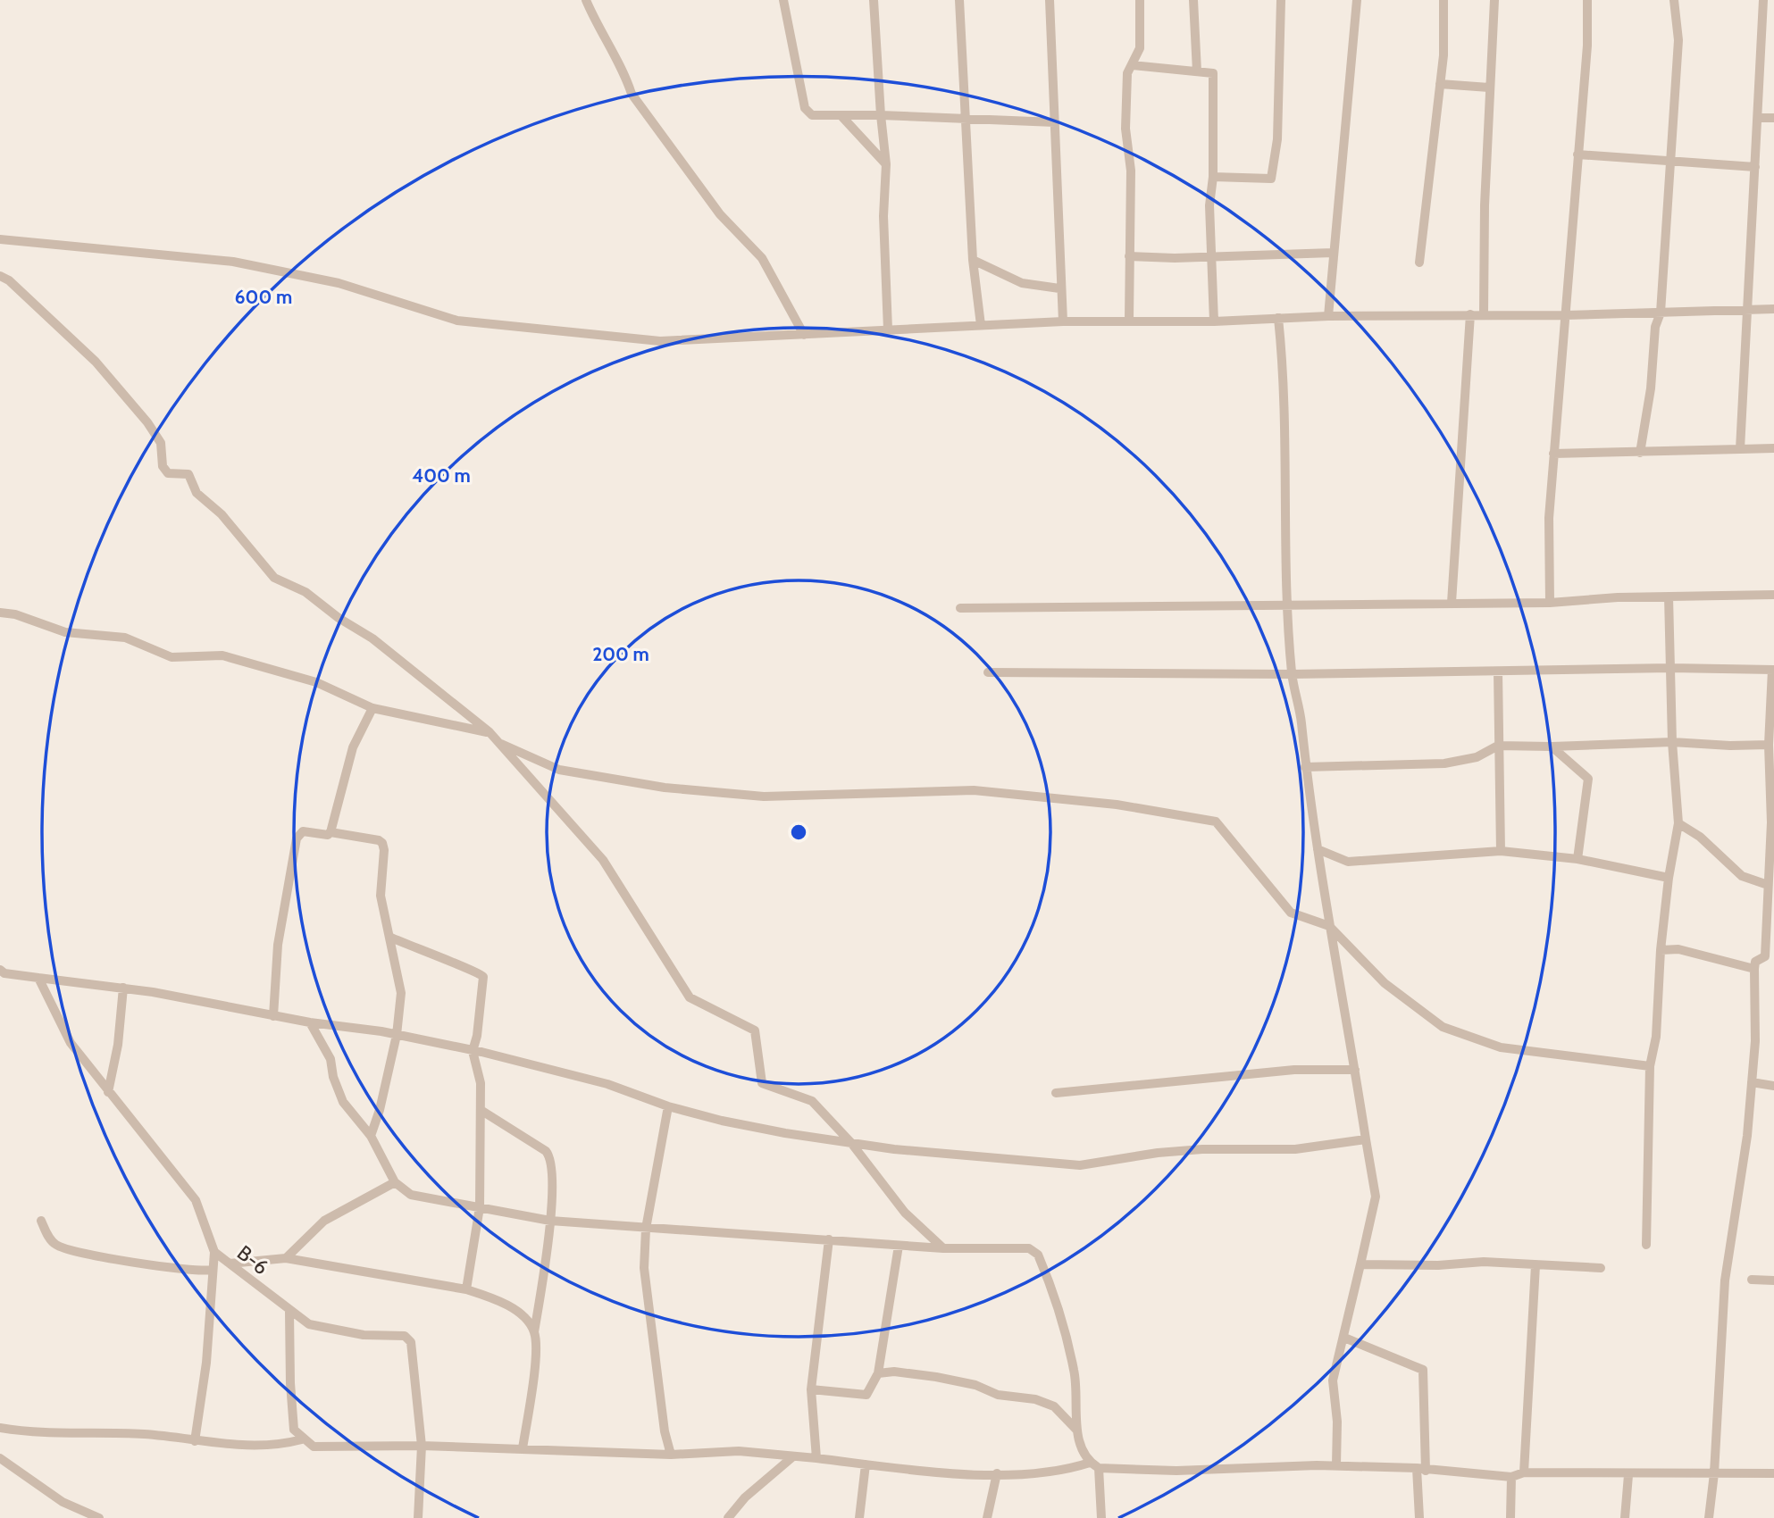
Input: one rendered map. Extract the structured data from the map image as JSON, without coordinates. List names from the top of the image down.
{
  "streets": {
    "street": ["B-6"]
  },
  "rings": ["600 m", "400 m", "200 m"]
}
